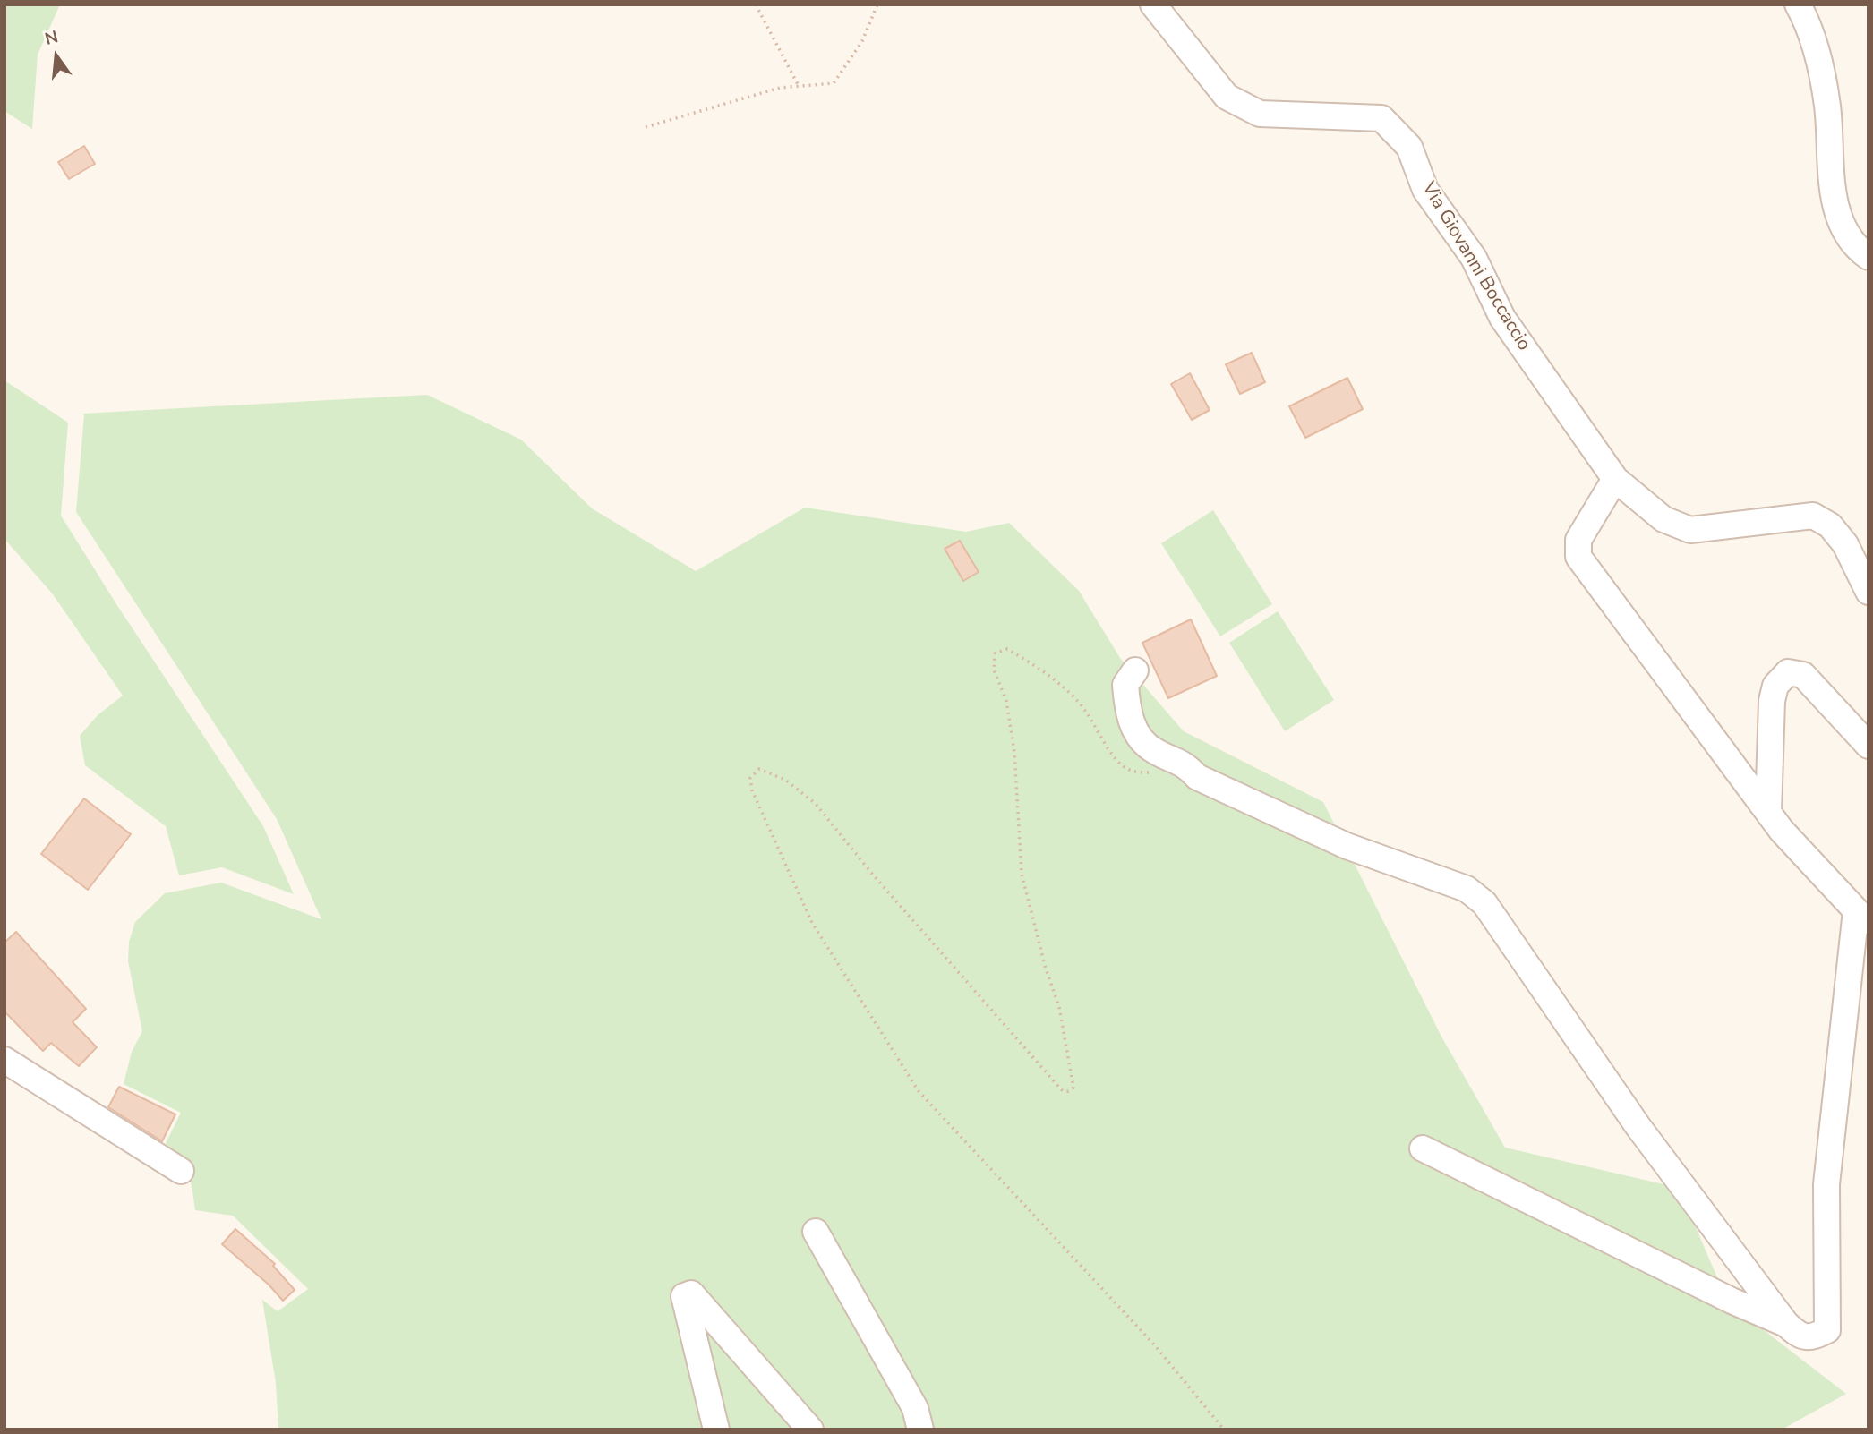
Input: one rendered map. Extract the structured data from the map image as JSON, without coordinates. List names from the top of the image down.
{
  "streets": {
    "street": ["Via Giovanni Boccaccio"]
  },
  "north": "top"
}
